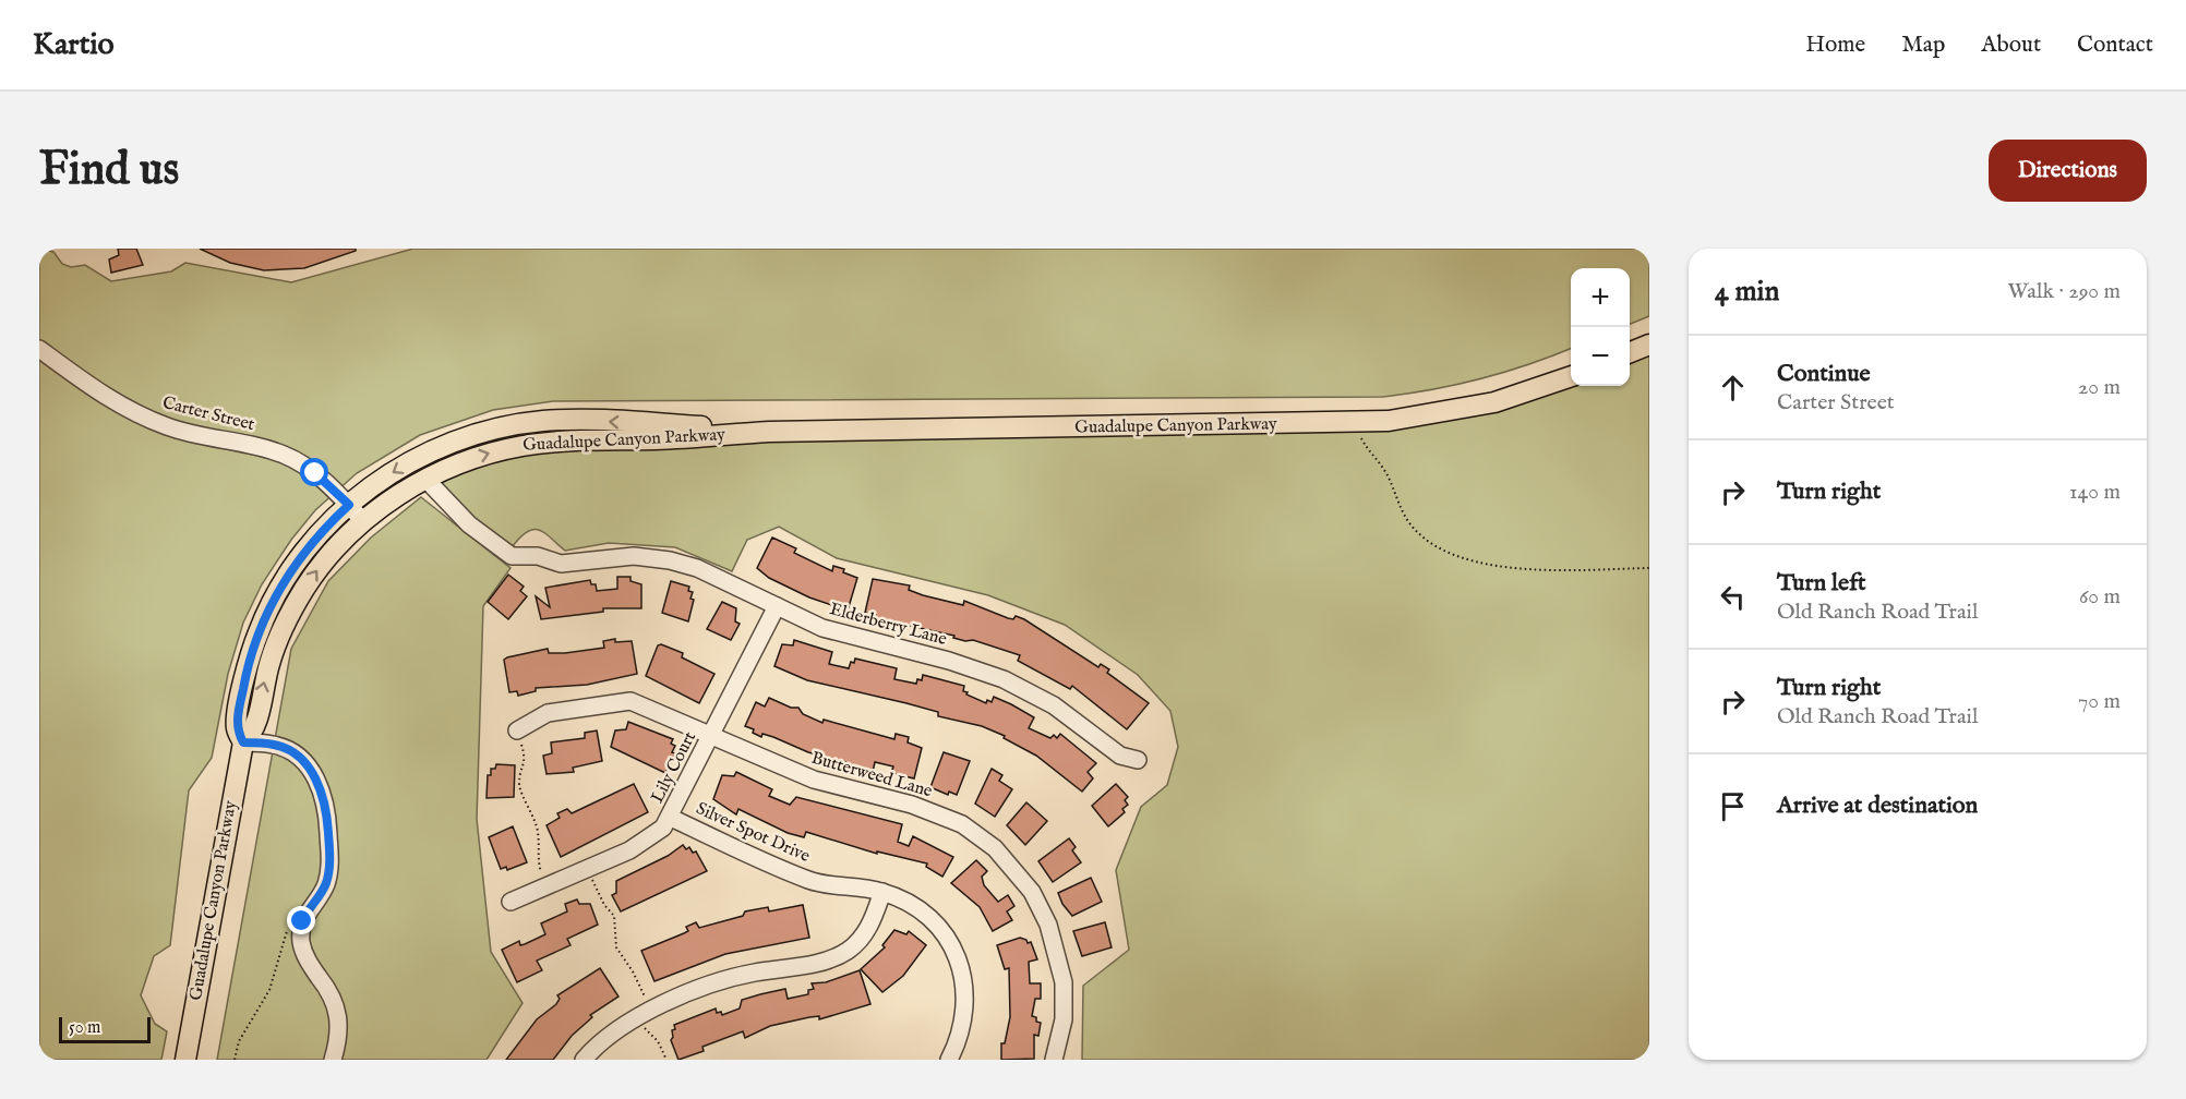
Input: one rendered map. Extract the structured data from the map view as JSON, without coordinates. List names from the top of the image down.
{
  "streets": {
    "main road": ["Guadalupe Canyon Parkway"],
    "street": [
      "Carter Street",
      "Elderberry Lane",
      "Lily Court",
      "Butterweed Lane",
      "Silver Spot Drive"
    ]
  },
  "crossings": [
    ["Carter Street", "Guadalupe Canyon Parkway"],
    ["Guadalupe Canyon Parkway", "Elderberry Lane"],
    ["Elderberry Lane", "Lily Court"],
    ["Lily Court", "Butterweed Lane"],
    ["Lily Court", "Silver Spot Drive"]
  ],
  "scale_bar": "50 m",
  "page": {
    "header": "Kartio",
    "nav": [
      "Home",
      "Map",
      "About",
      "Contact"
    ],
    "buttons": "Directions",
    "title": "Find us",
    "heading": ["4 min", "Walk · 290 m"],
    "map_buttons": ["+", "−"],
    "list": [
      ["Continue", "Carter Street", "20 m"],
      ["Turn right", "140 m"],
      ["Turn left", "Old Ranch Road Trail", "60 m"],
      ["Turn right", "Old Ranch Road Trail", "70 m"],
      "Arrive at destination"
    ],
    "scale": "50 m"
  }
}
